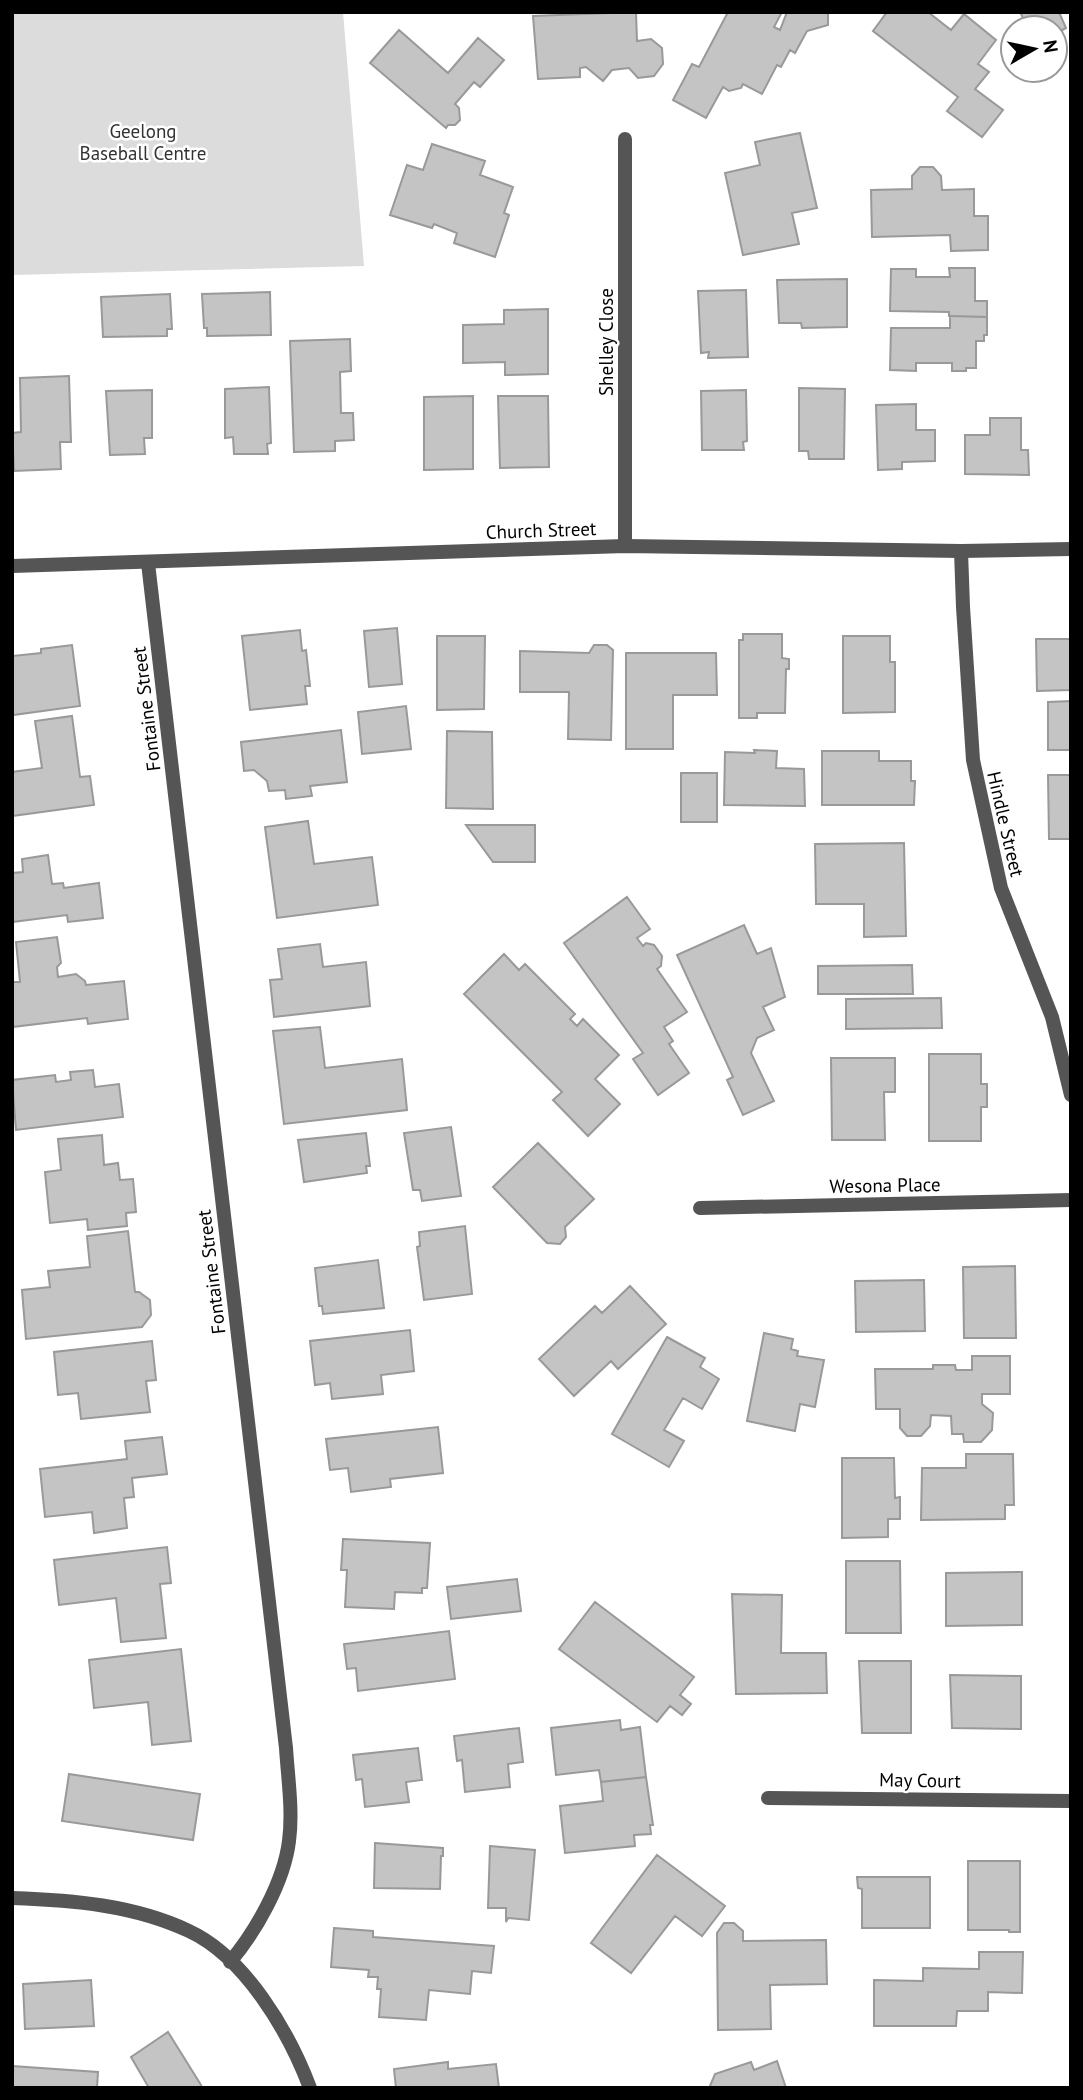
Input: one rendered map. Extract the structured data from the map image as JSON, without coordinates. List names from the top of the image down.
{
  "streets": {
    "street": [
      "Shelley Close",
      "Church Street",
      "Fontaine Street",
      "Hindle Street",
      "Wesona Place",
      "May Court"
    ]
  },
  "crossings": [
    ["Shelley Close", "Church Street"],
    ["Church Street", "Fontaine Street"],
    ["Church Street", "Hindle Street"]
  ],
  "parks": ["Geelong Baseball Centre"],
  "north": "right"
}
